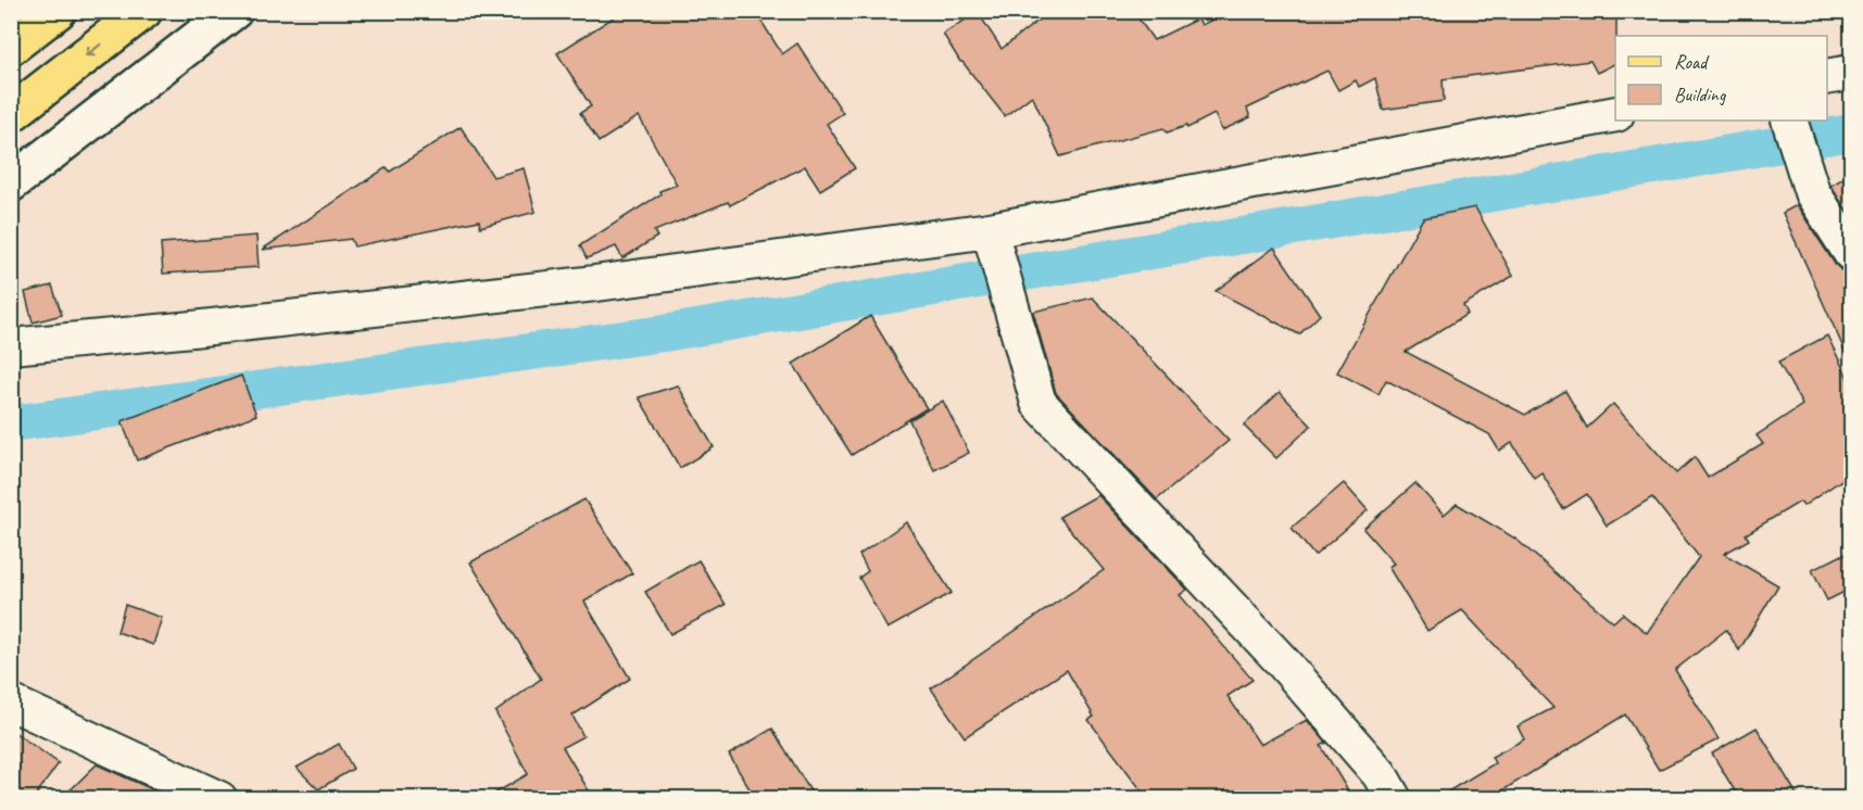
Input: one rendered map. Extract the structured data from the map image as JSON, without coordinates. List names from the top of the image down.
{
  "legend": ["Road", "Building"]
}
